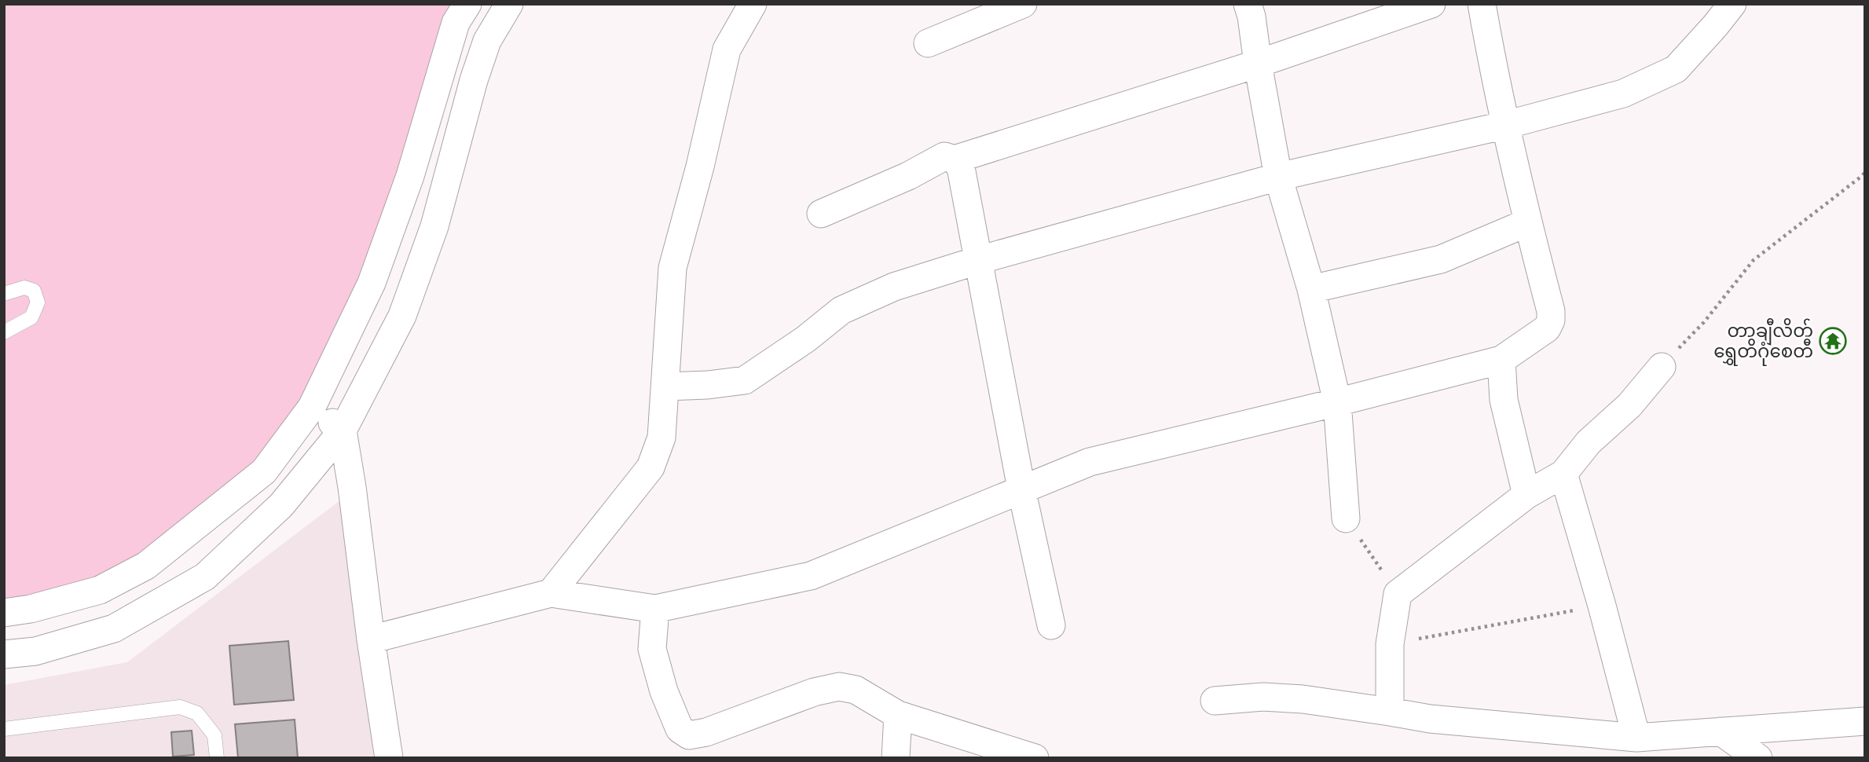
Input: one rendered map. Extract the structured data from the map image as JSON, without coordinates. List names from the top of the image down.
{
  "places": {
    "temple": ["တာချီလိတ် ရွှေတိဂုံစေတီ"]
  }
}
